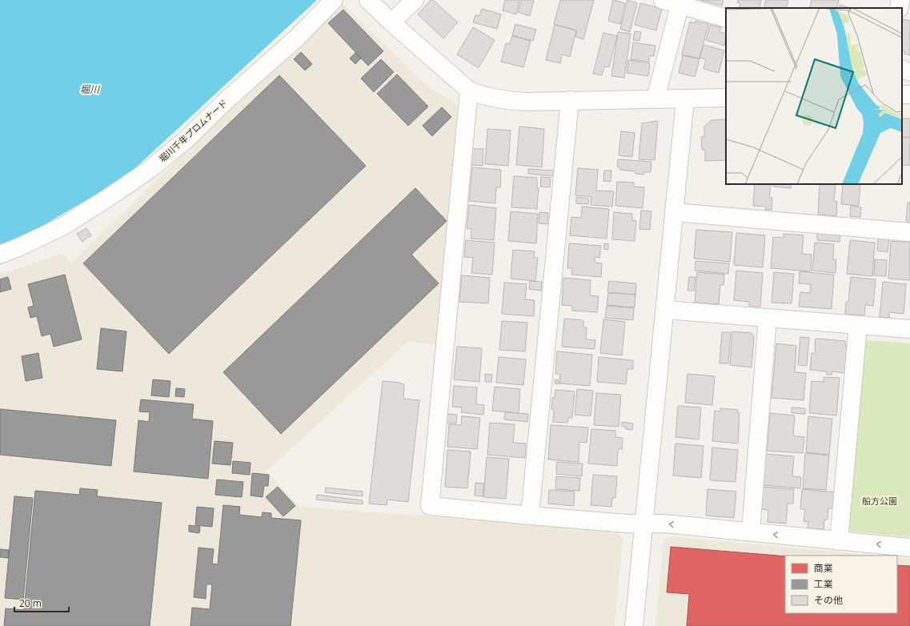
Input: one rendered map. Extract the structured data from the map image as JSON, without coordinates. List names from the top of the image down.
{
  "streets": {
    "street": ["堀川千年プロムナード"]
  },
  "water": ["堀川"],
  "parks": ["船方公園"],
  "legend": ["商業", "工業", "その他"],
  "scale_bar": "20 m"
}
